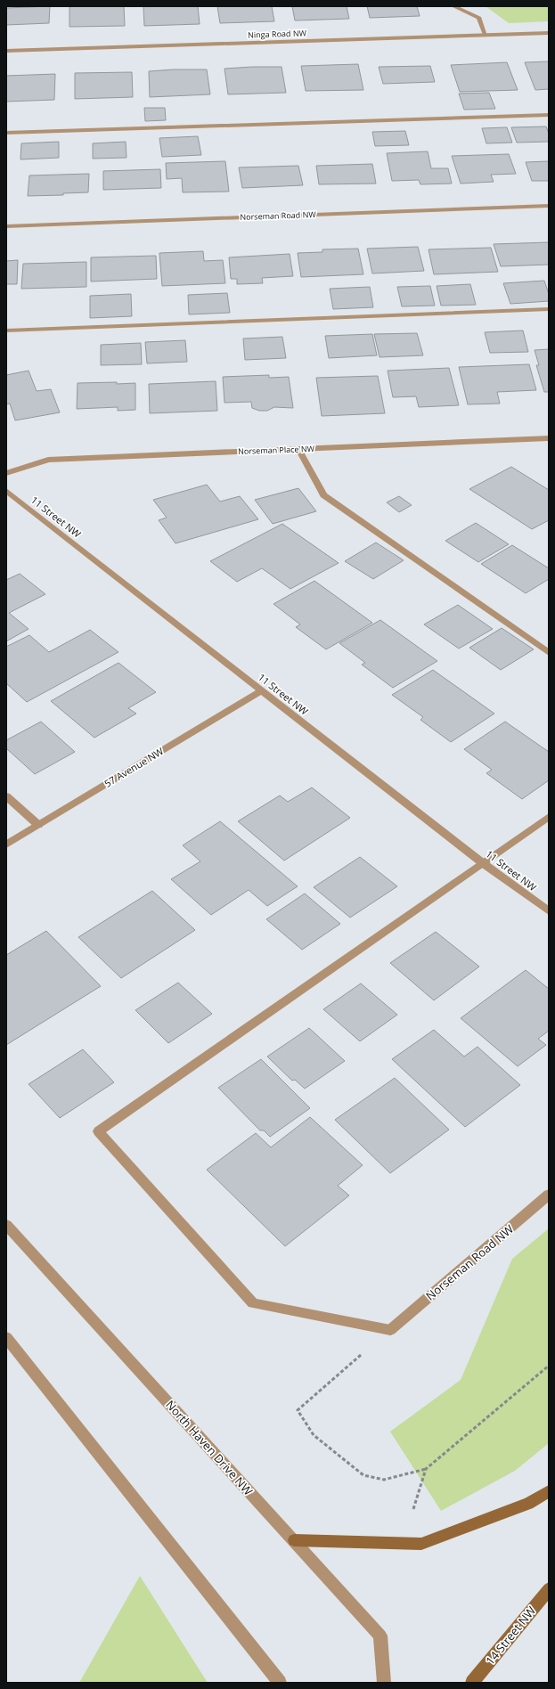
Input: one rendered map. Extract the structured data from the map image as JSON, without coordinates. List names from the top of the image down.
{
  "streets": {
    "main road": ["14 Street NW"],
    "street": [
      "Ninga Road NW",
      "Norseman Road NW",
      "Norseman Place NW",
      "11 Street NW",
      "57 Avenue NW",
      "North Haven Drive NW"
    ]
  },
  "crossings": [
    ["11 Street NW", "57 Avenue NW"]
  ]
}
